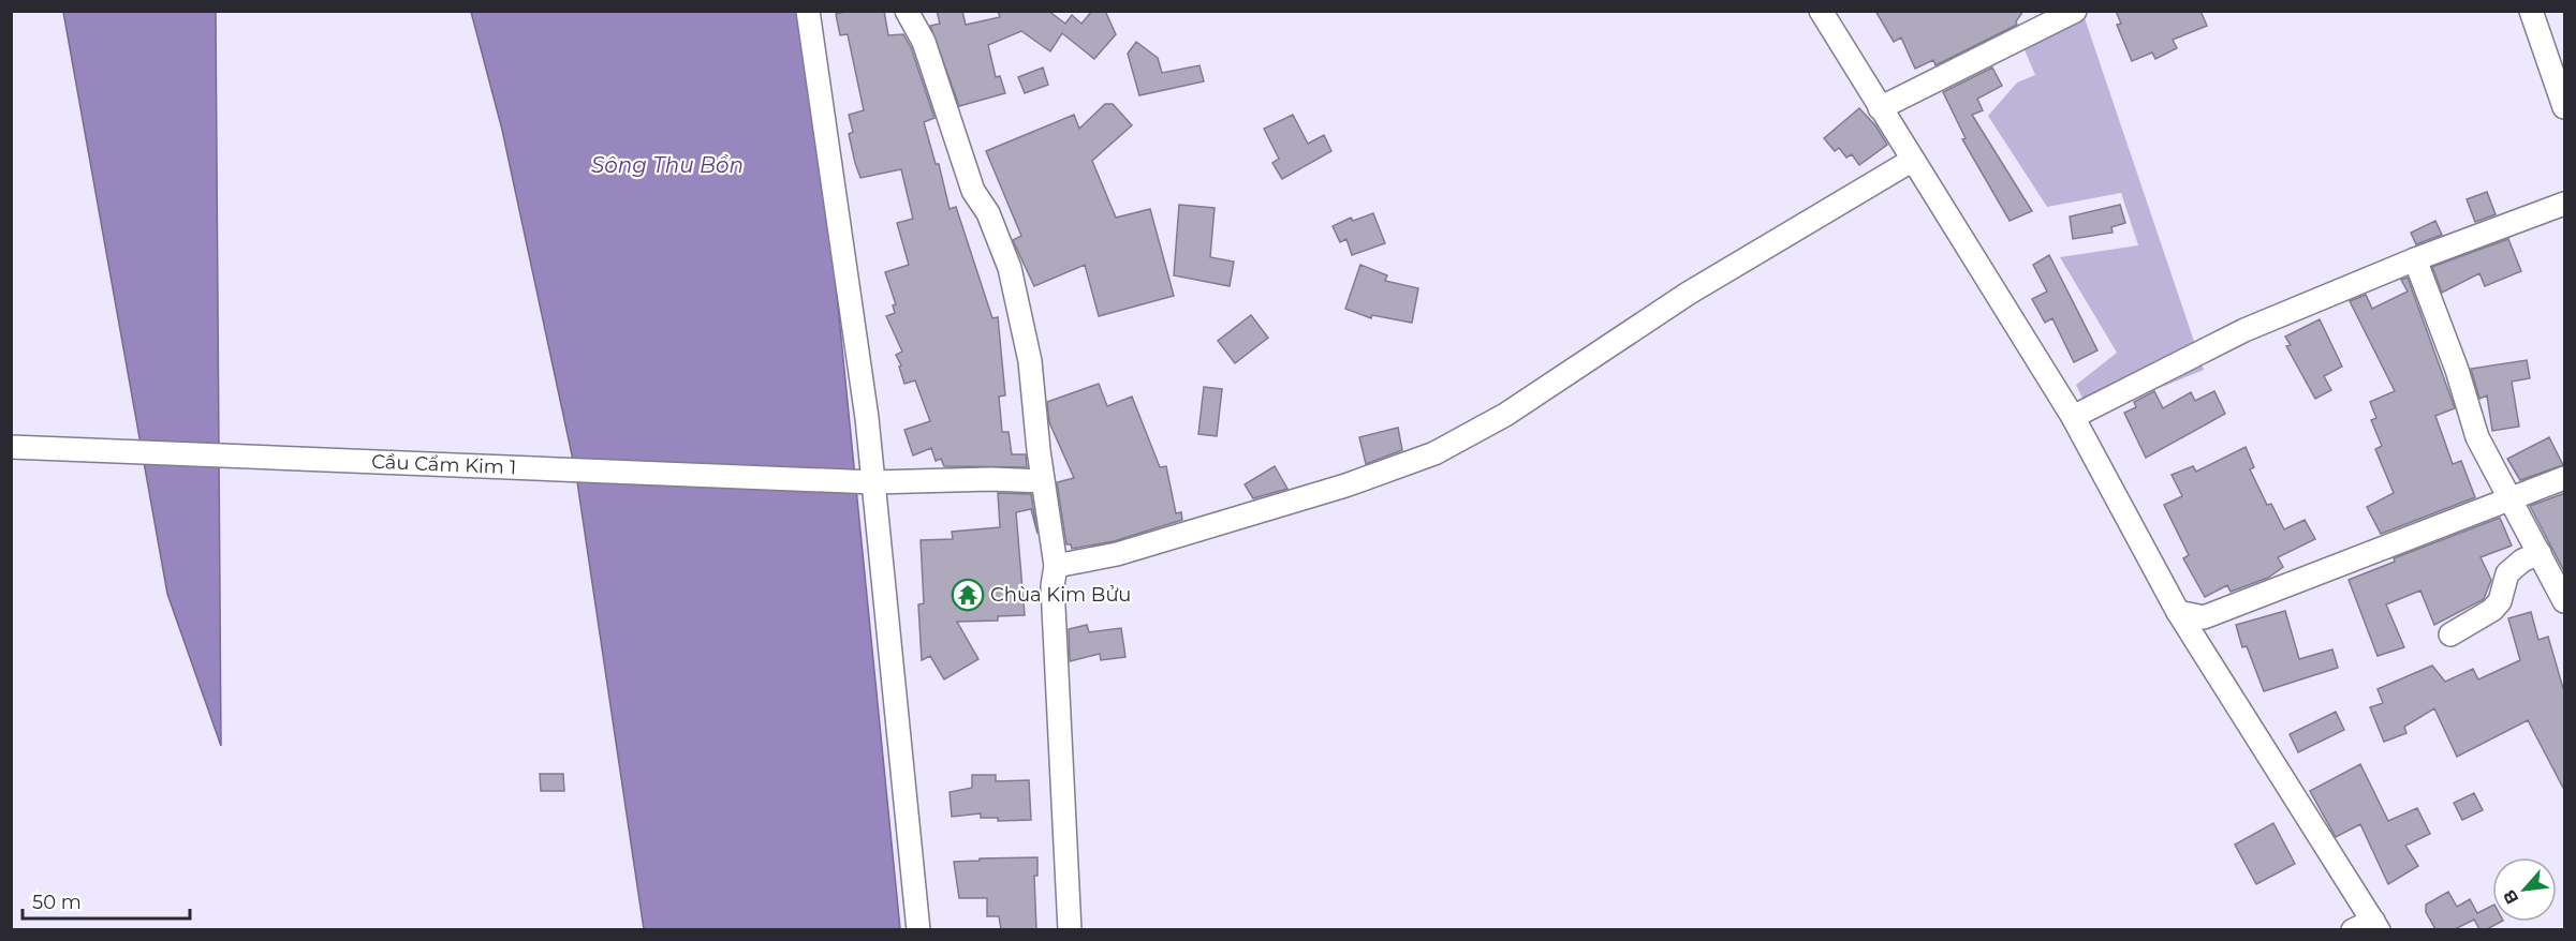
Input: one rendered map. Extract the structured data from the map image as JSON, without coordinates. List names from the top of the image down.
{
  "streets": {
    "street": ["Cầu Cẩm Kim 1"]
  },
  "water": ["Sông Thu Bồn"],
  "places": {
    "temple": ["Chùa Kim Bửu"]
  },
  "scale_bar": "50 m",
  "north": "bottom left"
}
